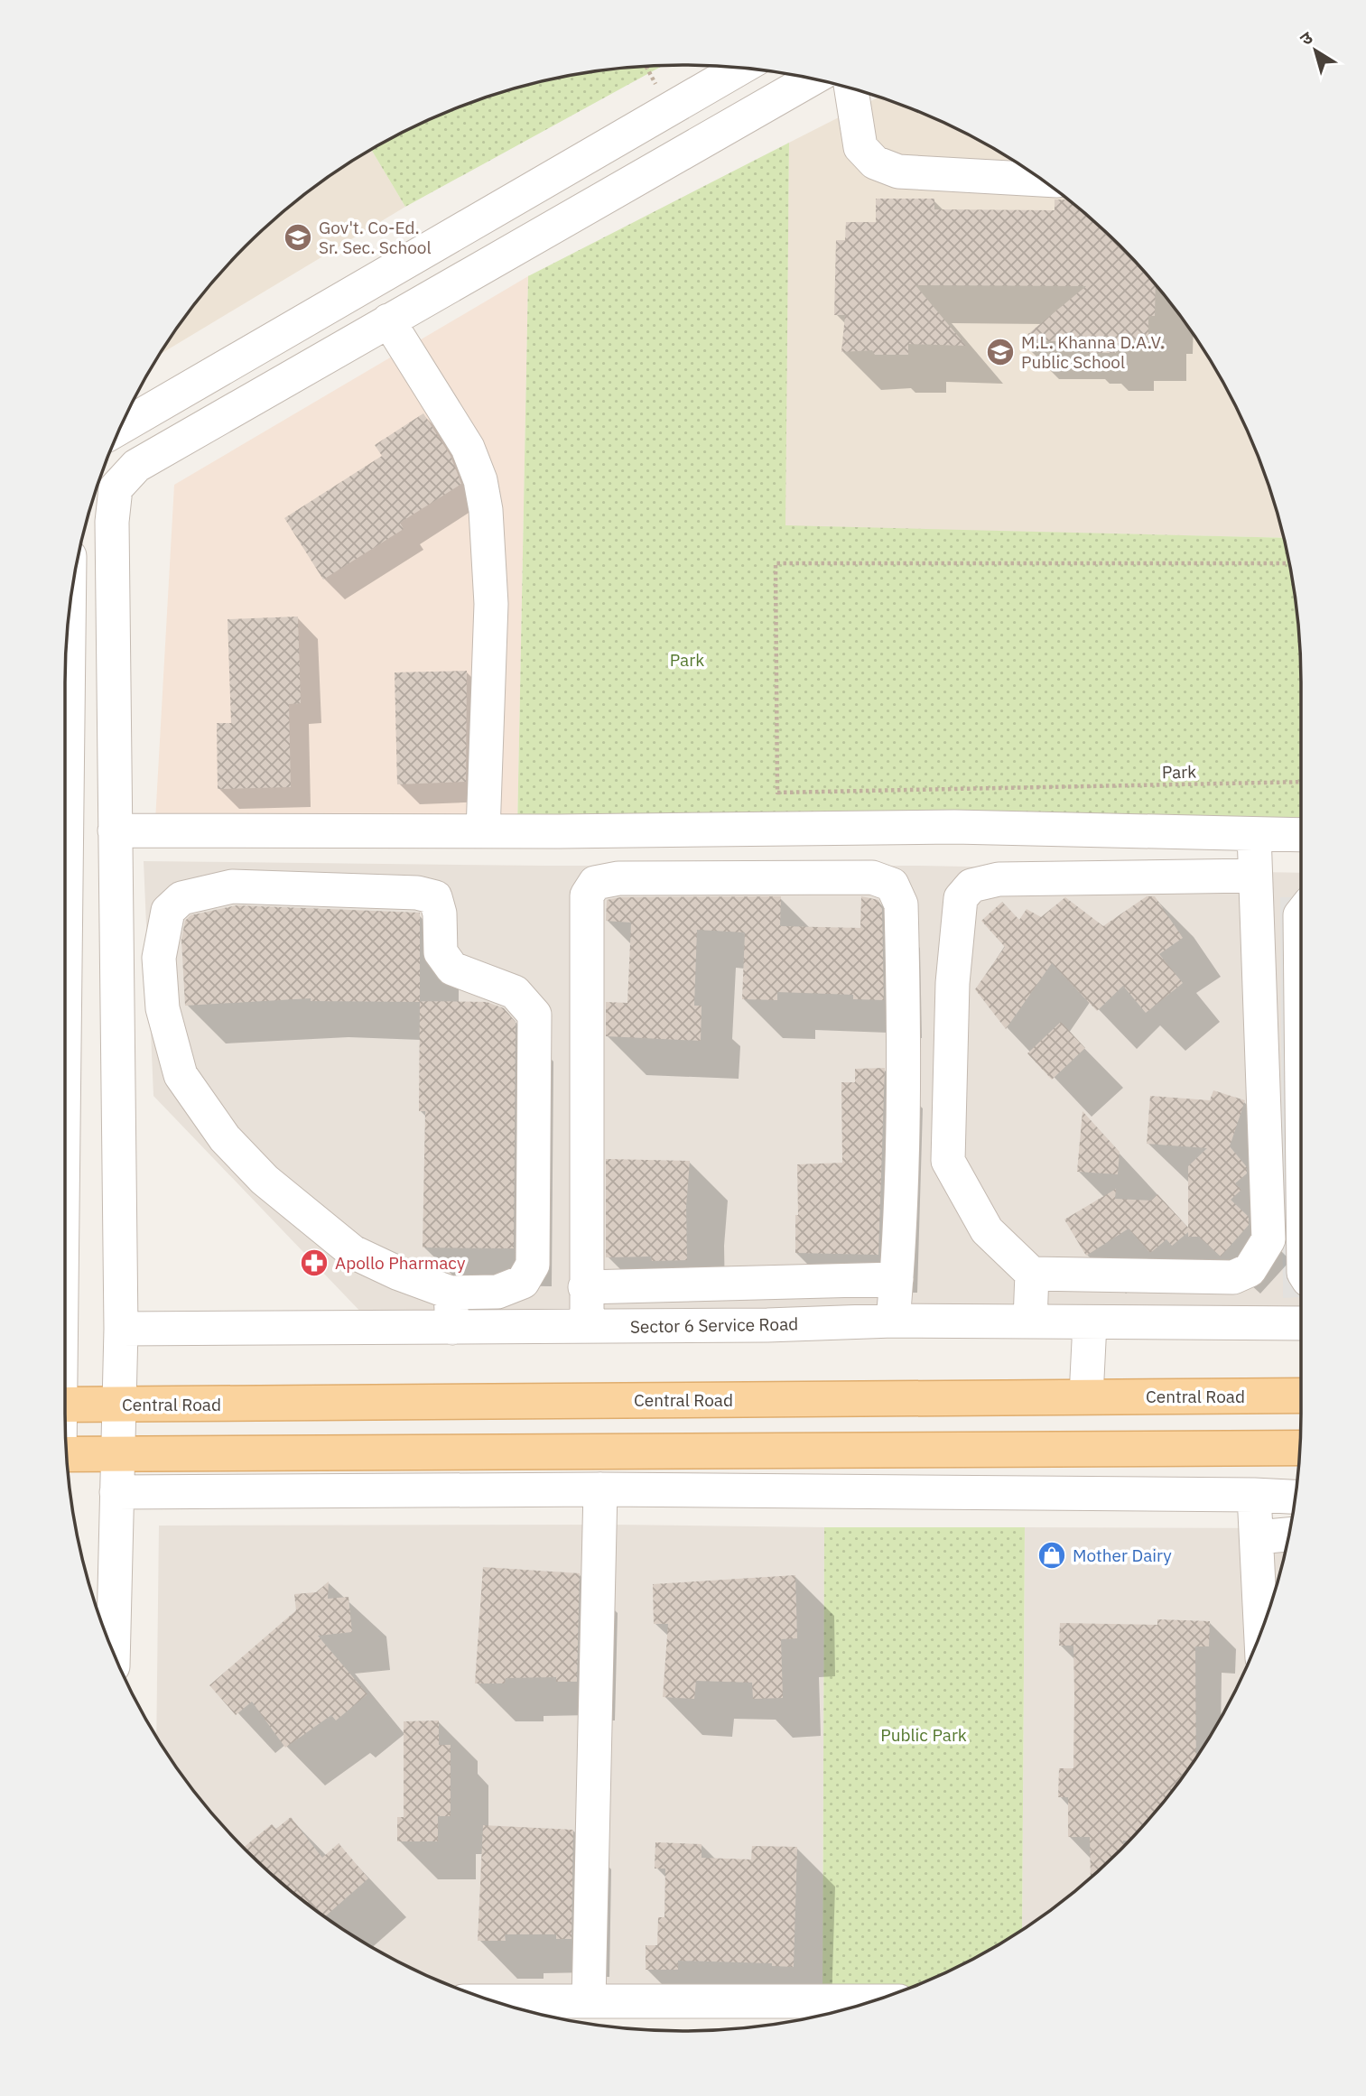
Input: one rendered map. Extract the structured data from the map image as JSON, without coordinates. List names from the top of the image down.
{
  "streets": {
    "main road": ["Central Road"],
    "street": ["Sector 6 Service Road"],
    "path": ["Park"]
  },
  "parks": ["Park", "Public Park"],
  "places": {
    "school or university": ["Gov't. Co-Ed. Sr. Sec. School", "M.L. Khanna D.A.V. Public School"],
    "pharmacy": ["Apollo Pharmacy"],
    "shop": ["Mother Dairy"]
  },
  "north": "top left"
}
